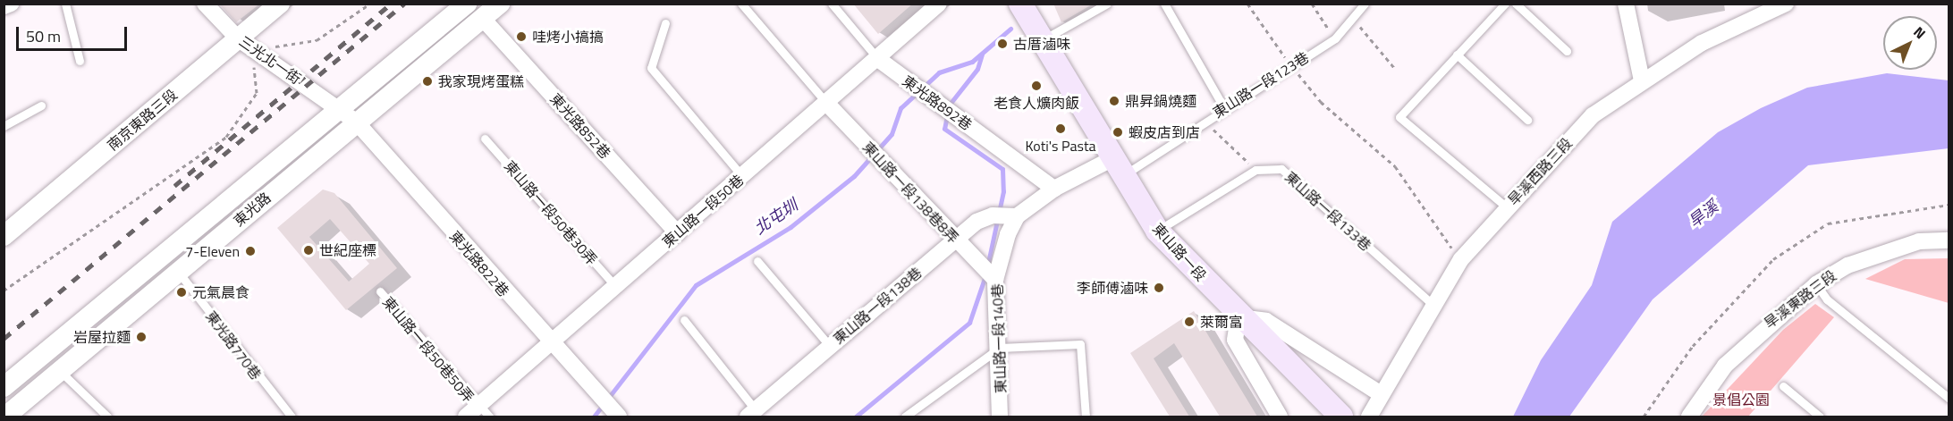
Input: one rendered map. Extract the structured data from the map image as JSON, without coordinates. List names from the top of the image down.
{
  "streets": {
    "main road": ["東山路一段"],
    "street": [
      "三光北一街",
      "東光路892巷",
      "南京東路三段",
      "東光路852巷",
      "旱溪西路三段",
      "東山路一段138巷8弄",
      "東光路",
      "東山路一段50巷",
      "東光路822巷",
      "旱溪東路三段",
      "東山路一段138巷",
      "東山路一段140巷"
    ],
    "lane": [
      "東山路一段123巷",
      "東山路一段133巷",
      "東山路一段50巷30弄",
      "東光路770巷",
      "東山路一段50巷50弄"
    ]
  },
  "crossings": [
    ["三光北一街", "南京東路三段"],
    ["三光北一街", "東光路"],
    ["三光北一街", "東光路822巷"],
    ["東山路一段123巷", "東山路一段"],
    ["東山路一段123巷", "東山路一段140巷"],
    ["東光路892巷", "東山路一段50巷"],
    ["東光路892巷", "東山路一段140巷"],
    ["東光路852巷", "東光路"],
    ["東光路852巷", "東山路一段50巷"],
    ["旱溪西路三段", "東山路一段133巷"],
    ["東山路一段138巷8弄", "東山路一段50巷"],
    ["東山路一段138巷8弄", "東山路一段138巷"],
    ["東山路一段138巷8弄", "東山路一段140巷"],
    ["東光路", "東光路822巷"],
    ["東光路", "東光路770巷"],
    ["東山路一段50巷", "東山路一段50巷30弄"],
    ["東山路一段50巷", "東光路822巷"],
    ["東山路一段50巷", "東山路一段50巷50弄"],
    ["東山路一段", "東山路一段140巷"],
    ["東山路一段138巷", "東山路一段140巷"]
  ],
  "water": ["旱溪", "北屯圳"],
  "parks": ["景倡公園"],
  "places": [
    "哇烤小搞搞",
    "古厝滷味",
    "我家現烤蛋糕",
    "老食人爌肉飯",
    "鼎昇鍋燒麵",
    "Koti's Pasta",
    "蝦皮店到店",
    "世紀座標",
    "7-Eleven",
    "李師傅滷味",
    "元氣晨食",
    "萊爾富",
    "岩屋拉麵"
  ],
  "scale_bar": "50 m",
  "north": "top right"
}
